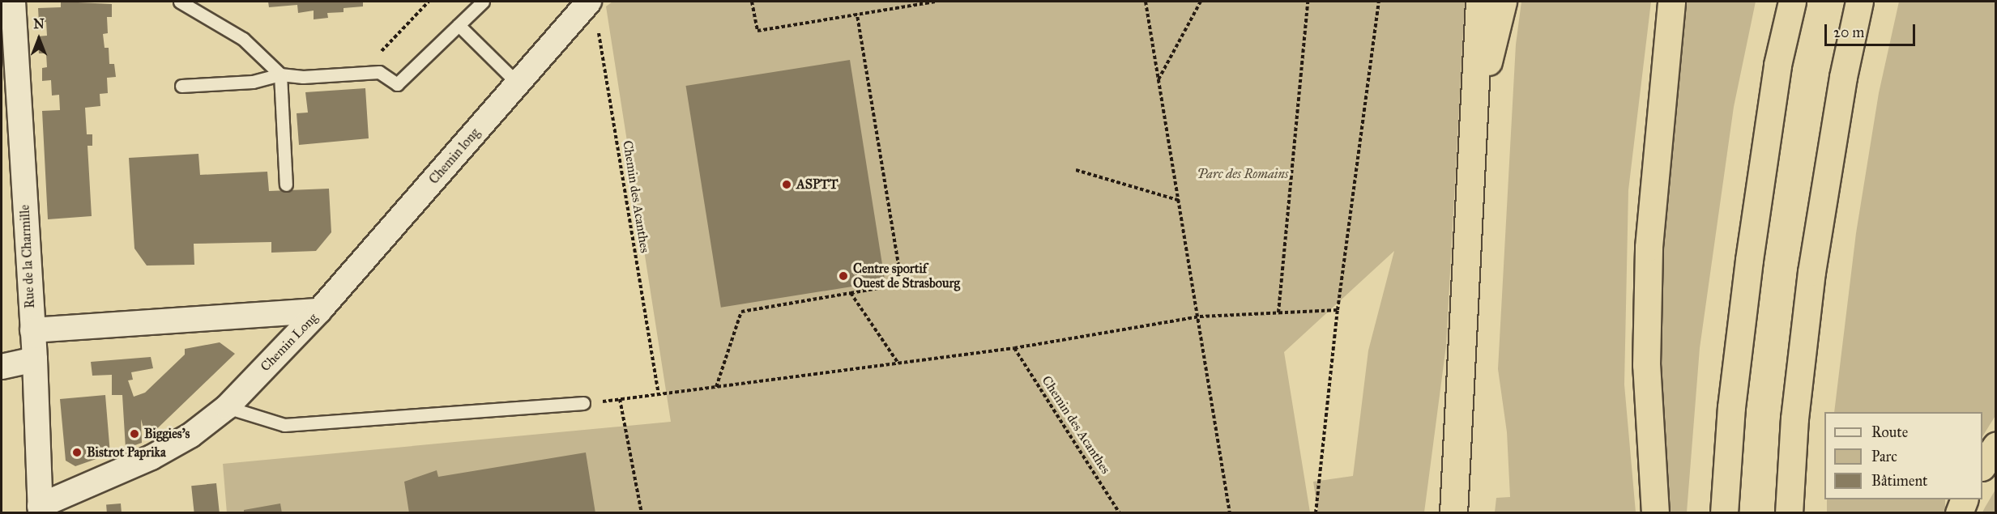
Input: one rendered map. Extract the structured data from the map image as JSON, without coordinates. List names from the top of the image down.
{
  "streets": {
    "street": ["Chemin long", "Rue de la Charmille", "Chemin Long"],
    "path": ["Chemin des Acanthes"]
  },
  "crossings": [
    ["Chemin long", "Chemin Long"],
    ["Rue de la Charmille", "Chemin Long"]
  ],
  "parks": ["Parc des Romains"],
  "places": [
    "ASPTT",
    "Centre sportif Ouest de Strasbourg",
    "Biggies's",
    "Bistrot Paprika"
  ],
  "legend": ["Route", "Parc", "Bâtiment"],
  "scale_bar": "20 m",
  "north": "top"
}
